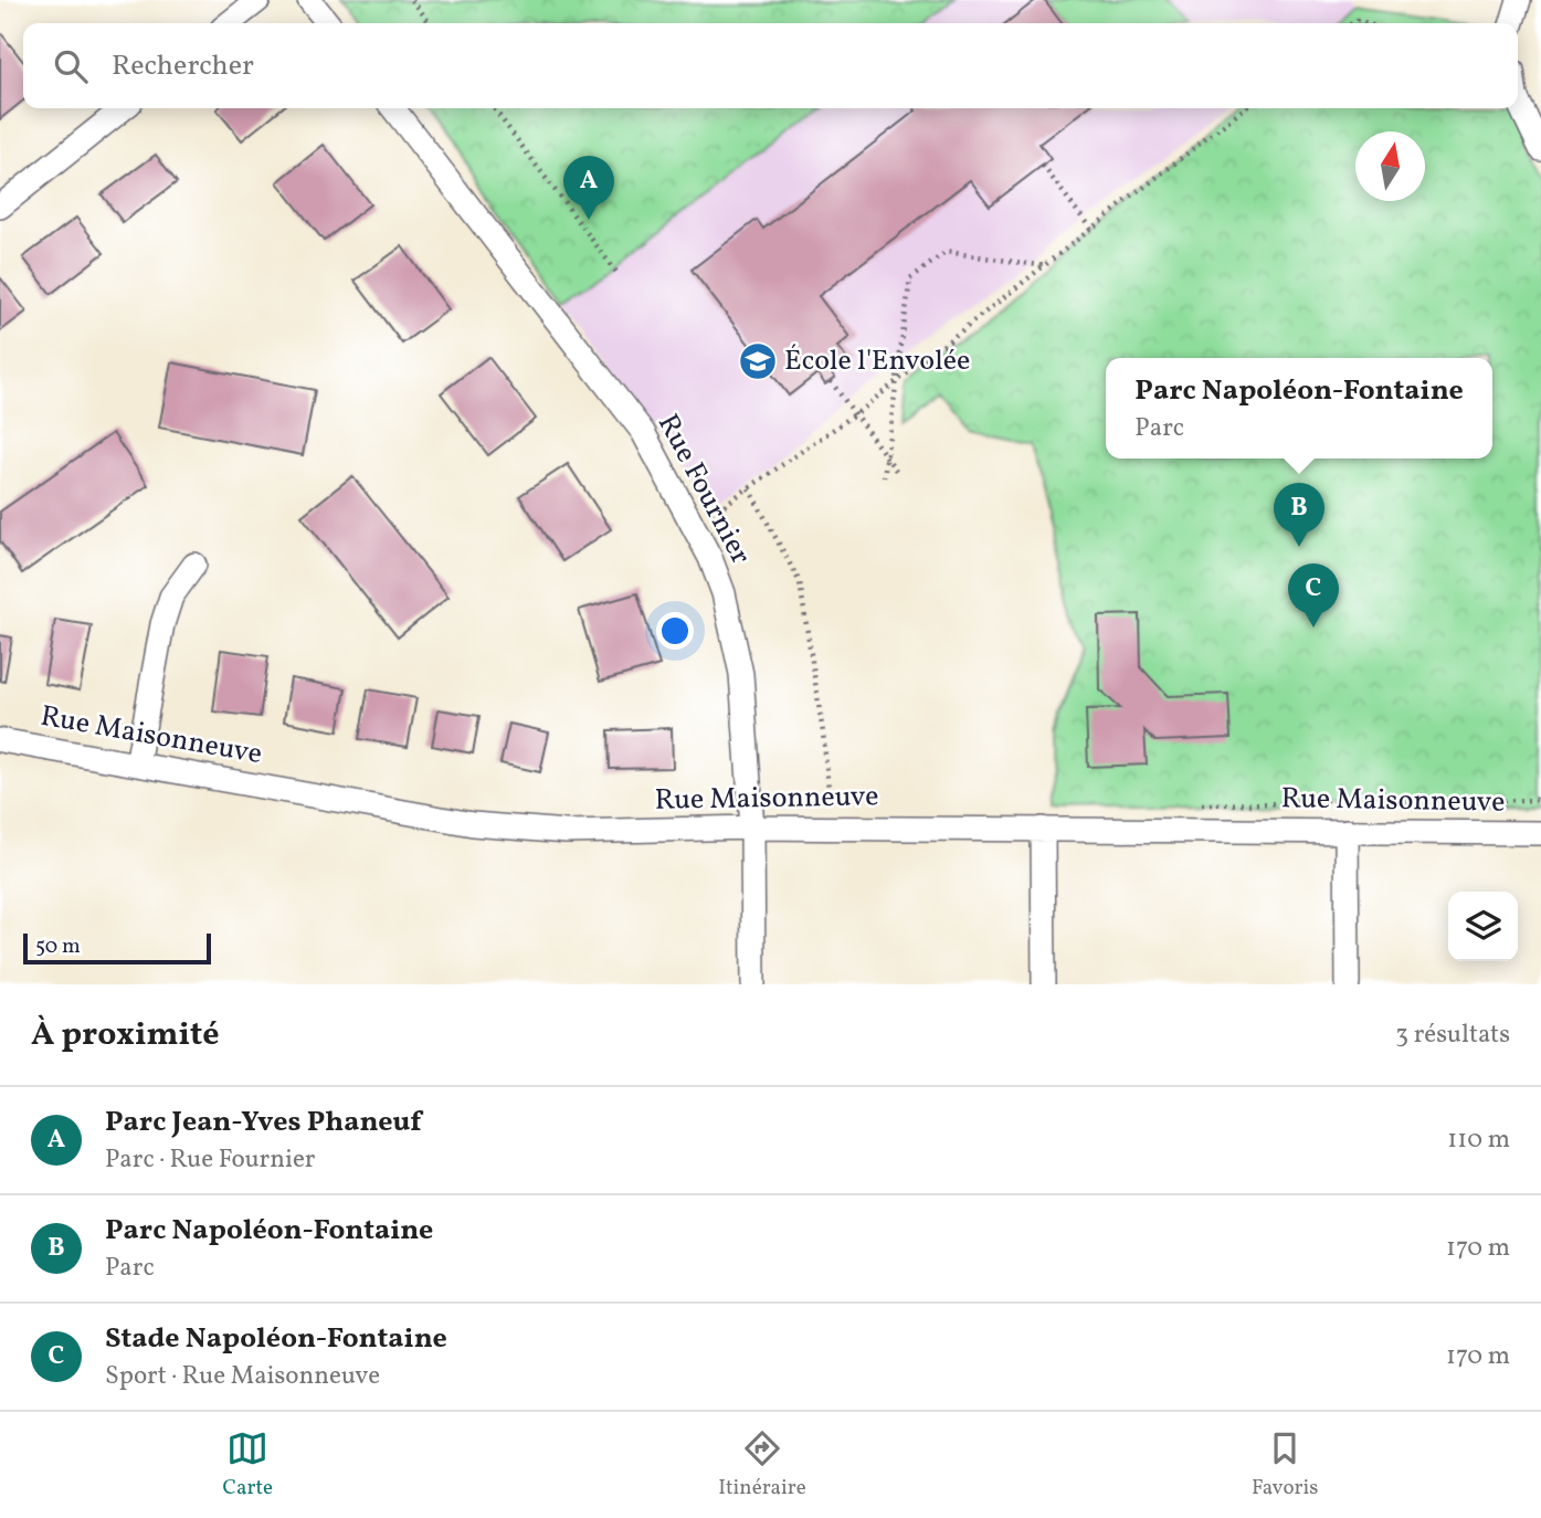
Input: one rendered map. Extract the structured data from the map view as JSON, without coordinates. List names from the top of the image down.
{
  "streets": {
    "street": ["Rue Fournier", "Rue Maisonneuve"]
  },
  "crossings": [
    ["Rue Fournier", "Rue Maisonneuve"]
  ],
  "places": {
    "school or university": ["École l'Envolée"]
  },
  "scale_bar": "50 m",
  "north": "top",
  "page": {
    "search": "Rechercher",
    "pins": ["A", "B", "C"],
    "popup": ["Parc Napoléon-Fontaine", "Parc"],
    "scale": "50 m",
    "heading": ["À proximité", "3 résultats"],
    "list": [
      {
        "mark": "A",
        "name": "Parc Jean-Yves Phaneuf",
        "note": "Parc · Rue Fournier",
        "value": "110 m"
      },
      {
        "mark": "B",
        "name": "Parc Napoléon-Fontaine",
        "note": "Parc",
        "value": "170 m"
      },
      {
        "mark": "C",
        "name": "Stade Napoléon-Fontaine",
        "note": "Sport · Rue Maisonneuve",
        "value": "170 m"
      }
    ],
    "nav": ["Carte", "Itinéraire", "Favoris"]
  }
}
